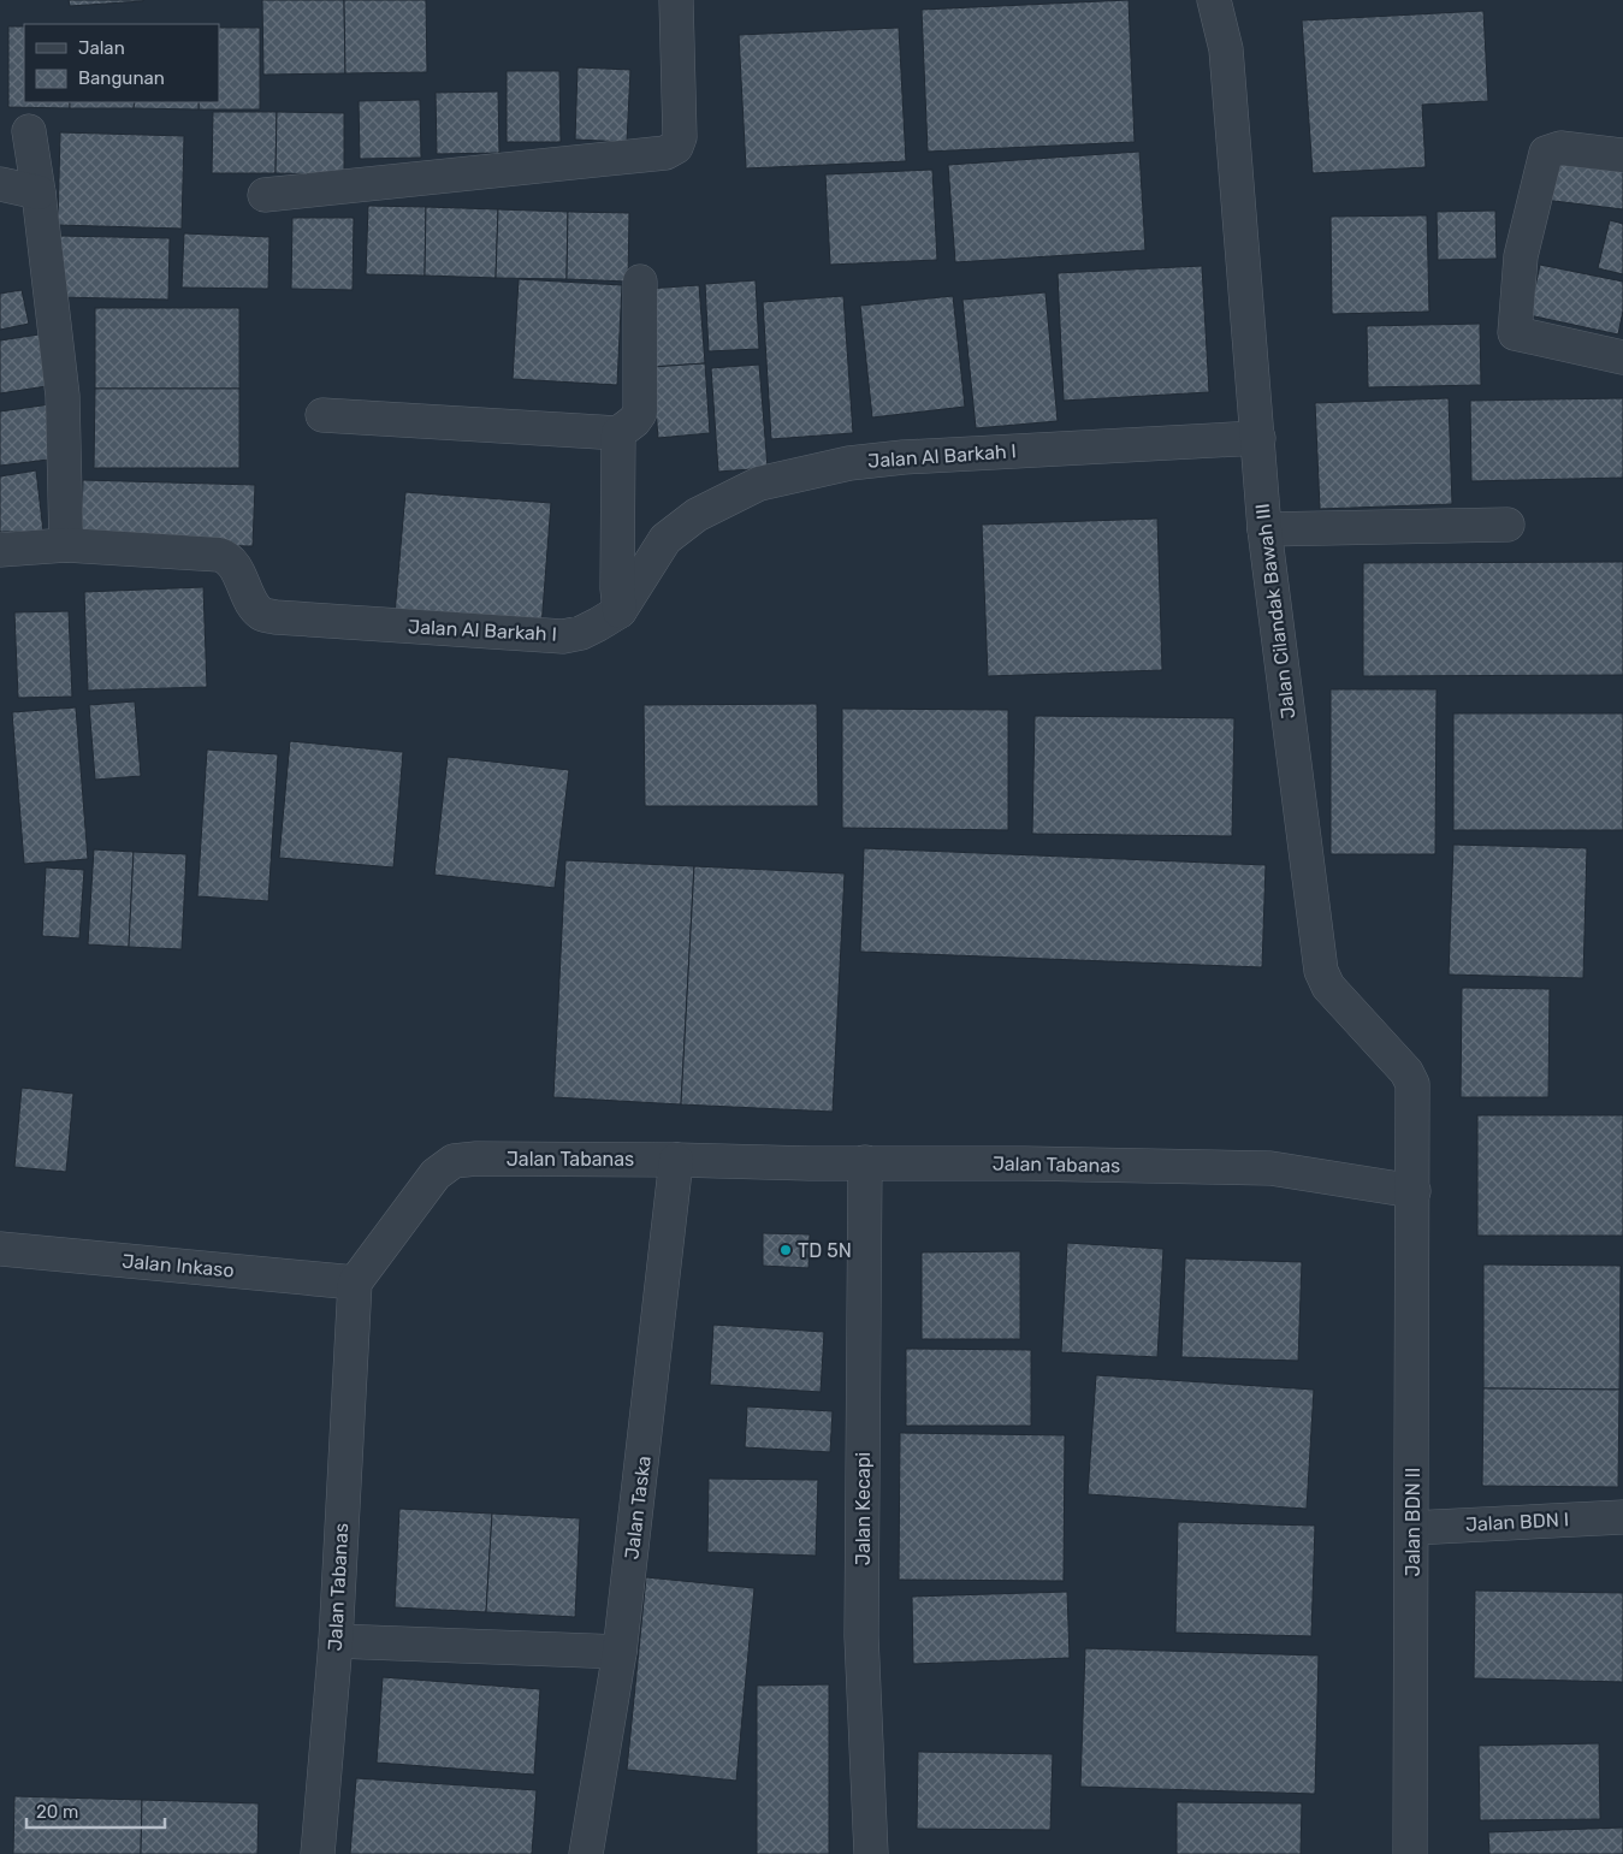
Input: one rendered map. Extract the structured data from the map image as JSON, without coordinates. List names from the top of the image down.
{
  "streets": {
    "street": [
      "Jalan Al Barkah I",
      "Jalan Cilandak Bawah III",
      "Jalan Tabanas",
      "Jalan Inkaso",
      "Jalan Taska",
      "Jalan Kecapi",
      "Jalan BDN II",
      "Jalan BDN I"
    ]
  },
  "crossings": [
    ["Jalan Al Barkah I", "Jalan Cilandak Bawah III"],
    ["Jalan Cilandak Bawah III", "Jalan Tabanas"],
    ["Jalan Cilandak Bawah III", "Jalan BDN II"],
    ["Jalan Tabanas", "Jalan Inkaso"],
    ["Jalan Tabanas", "Jalan Taska"],
    ["Jalan Tabanas", "Jalan Kecapi"],
    ["Jalan Tabanas", "Jalan BDN II"],
    ["Jalan BDN II", "Jalan BDN I"]
  ],
  "places": ["TD 5N"],
  "legend": ["Jalan", "Bangunan"],
  "scale_bar": "20 m"
}
